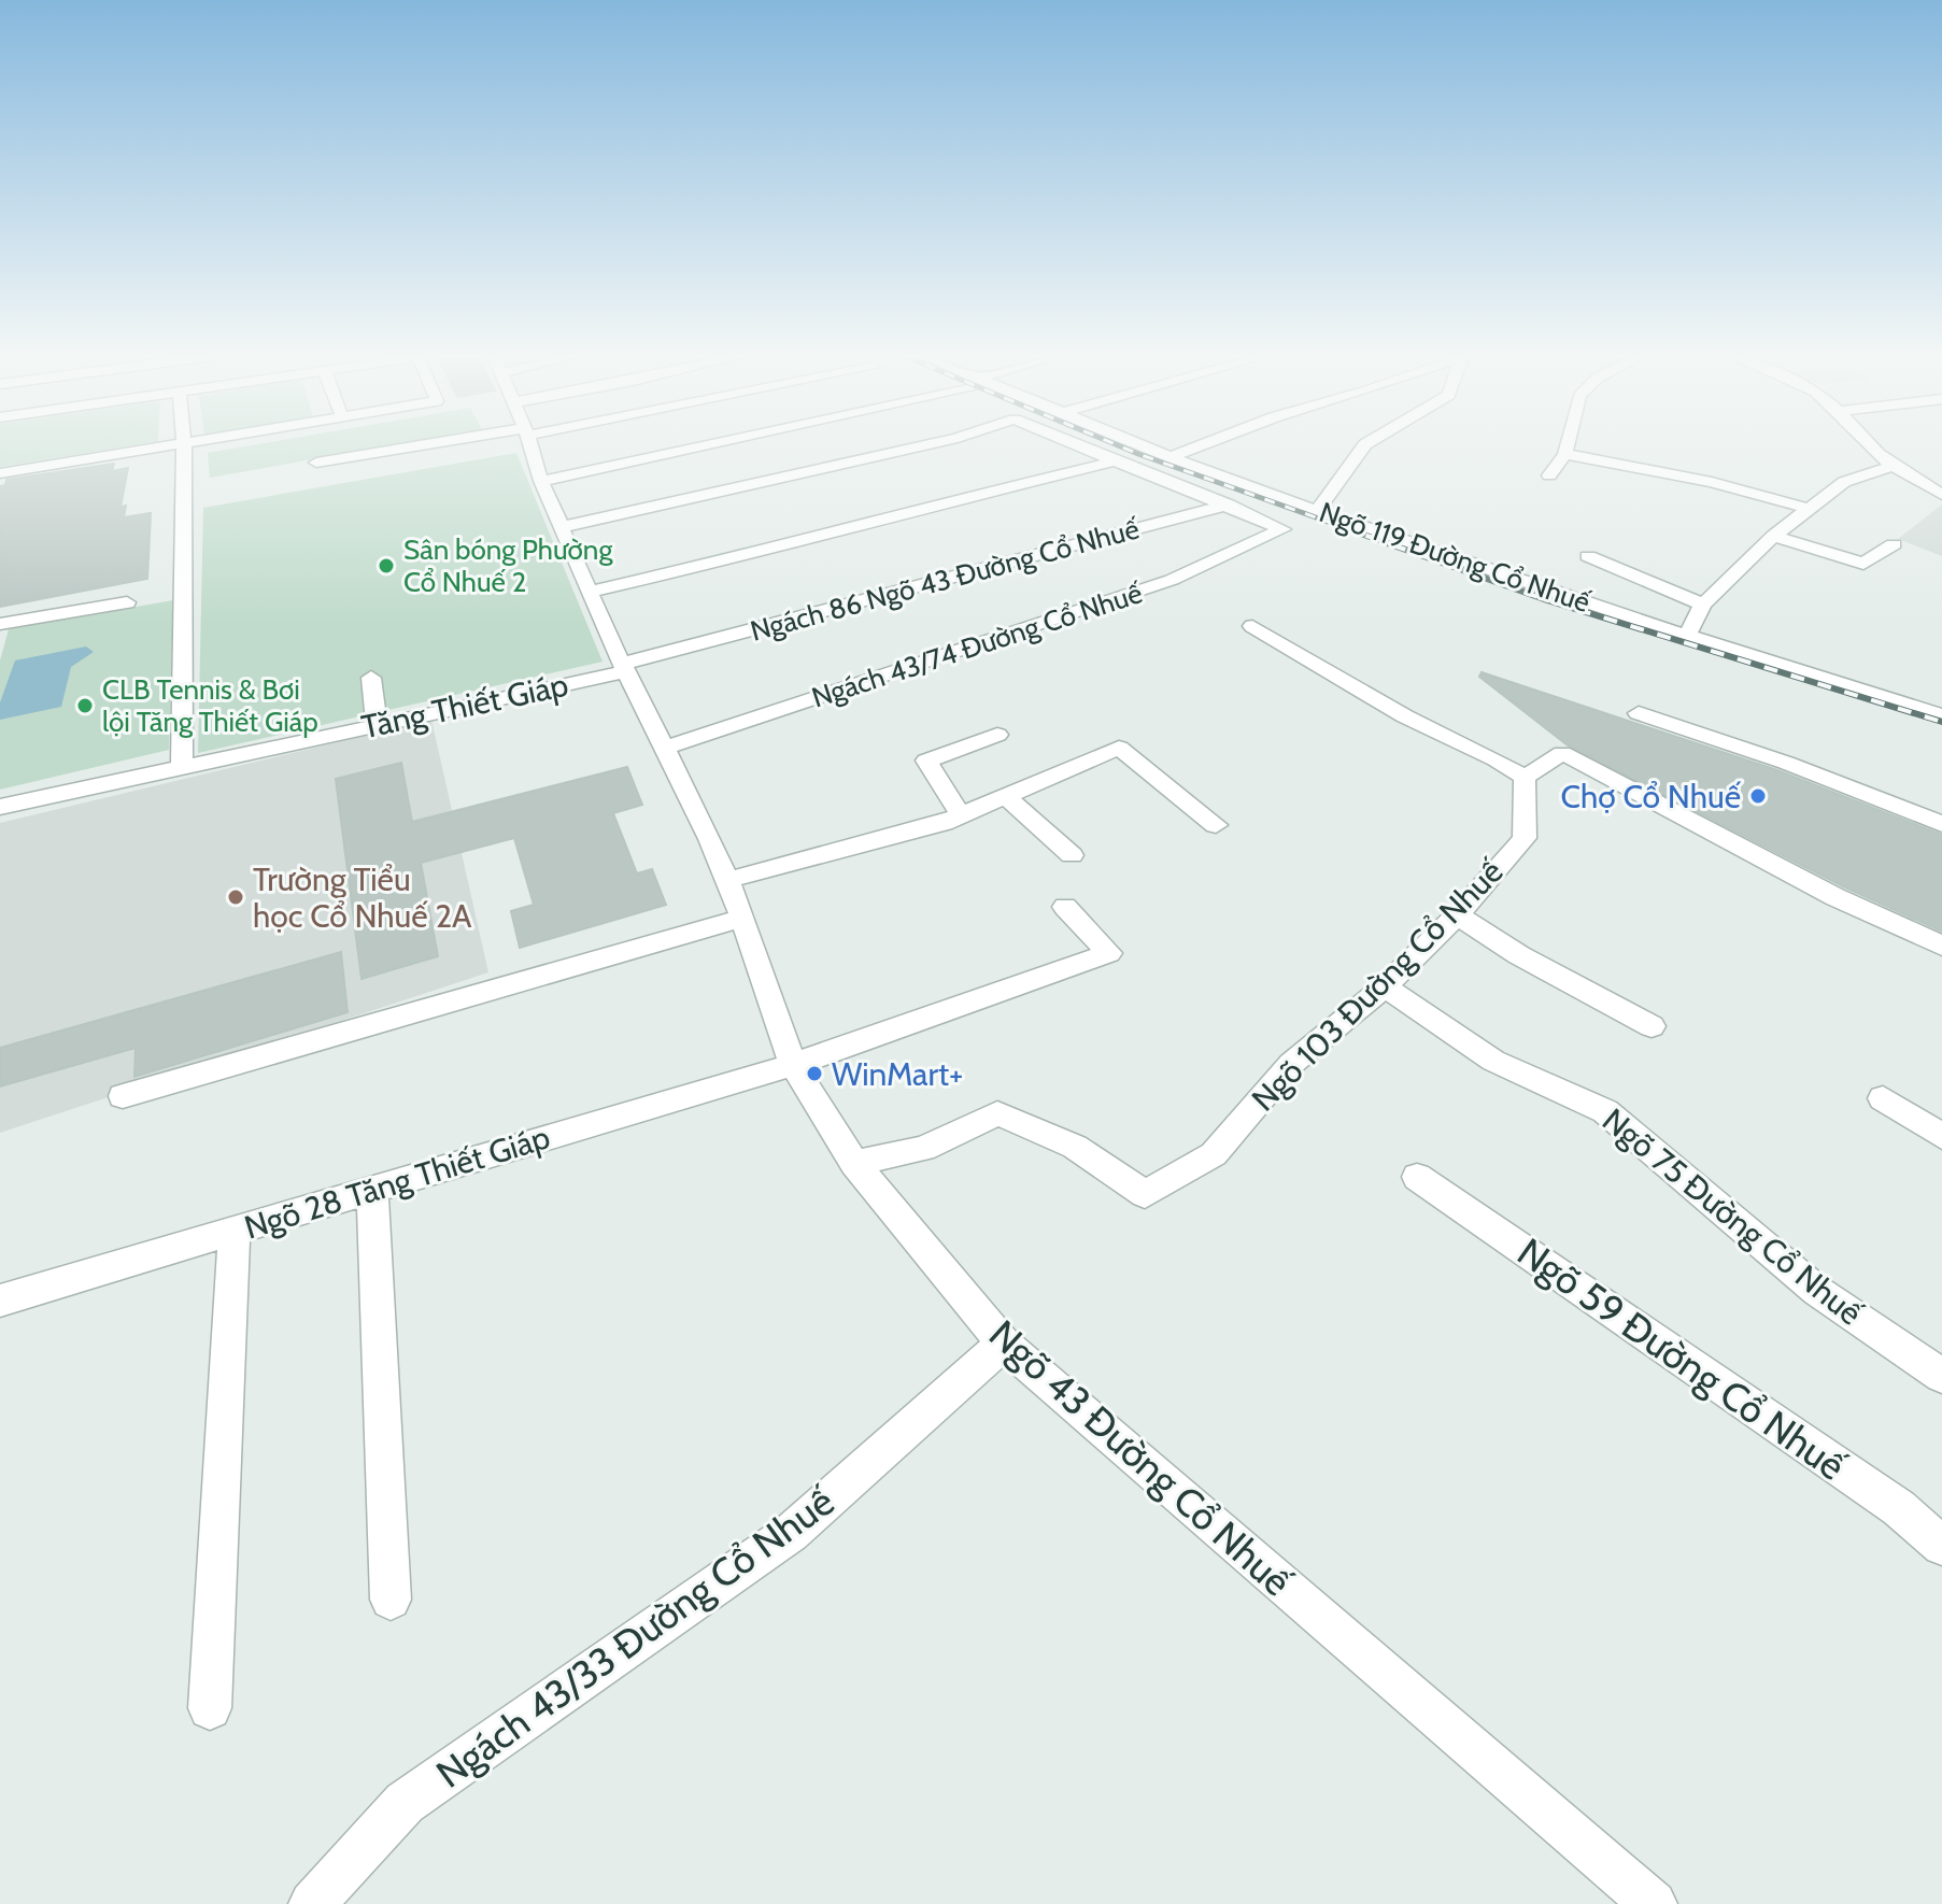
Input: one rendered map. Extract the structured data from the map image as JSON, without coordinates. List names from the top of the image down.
{
  "streets": {
    "street": [
      "Ngõ 119 Đường Cổ Nhuế",
      "Ngách 86 Ngõ 43 Đường Cổ Nhuế",
      "Ngách 43/74 Đường Cổ Nhuế",
      "Tăng Thiết Giáp",
      "Ngõ 103 Đường Cổ Nhuế",
      "Ngõ 28 Tăng Thiết Giáp",
      "Ngõ 75 Đường Cổ Nhuế",
      "Ngõ 59 Đường Cổ Nhuế",
      "Ngõ 43 Đường Cổ Nhuế",
      "Ngách 43/33 Đường Cổ Nhuế"
    ]
  },
  "crossings": [
    ["Ngõ 119 Đường Cổ Nhuế", "Ngách 86 Ngõ 43 Đường Cổ Nhuế"],
    ["Ngách 86 Ngõ 43 Đường Cổ Nhuế", "Ngách 43/74 Đường Cổ Nhuế"],
    ["Ngách 86 Ngõ 43 Đường Cổ Nhuế", "Tăng Thiết Giáp"],
    ["Ngách 86 Ngõ 43 Đường Cổ Nhuế", "Ngõ 43 Đường Cổ Nhuế"],
    ["Ngách 43/74 Đường Cổ Nhuế", "Ngõ 43 Đường Cổ Nhuế"],
    ["Tăng Thiết Giáp", "Ngõ 43 Đường Cổ Nhuế"],
    ["Ngõ 103 Đường Cổ Nhuế", "Ngõ 75 Đường Cổ Nhuế"],
    ["Ngõ 103 Đường Cổ Nhuế", "Ngõ 43 Đường Cổ Nhuế"],
    ["Ngõ 28 Tăng Thiết Giáp", "Ngõ 43 Đường Cổ Nhuế"],
    ["Ngõ 43 Đường Cổ Nhuế", "Ngách 43/33 Đường Cổ Nhuế"]
  ],
  "places": [
    "Sân bóng Phường Cổ Nhuế 2",
    "CLB Tennis & Bơi lội Tăng Thiết Giáp",
    "Chợ Cổ Nhuế",
    "Trường Tiểu học Cổ Nhuế 2A",
    "WinMart+"
  ]
}
